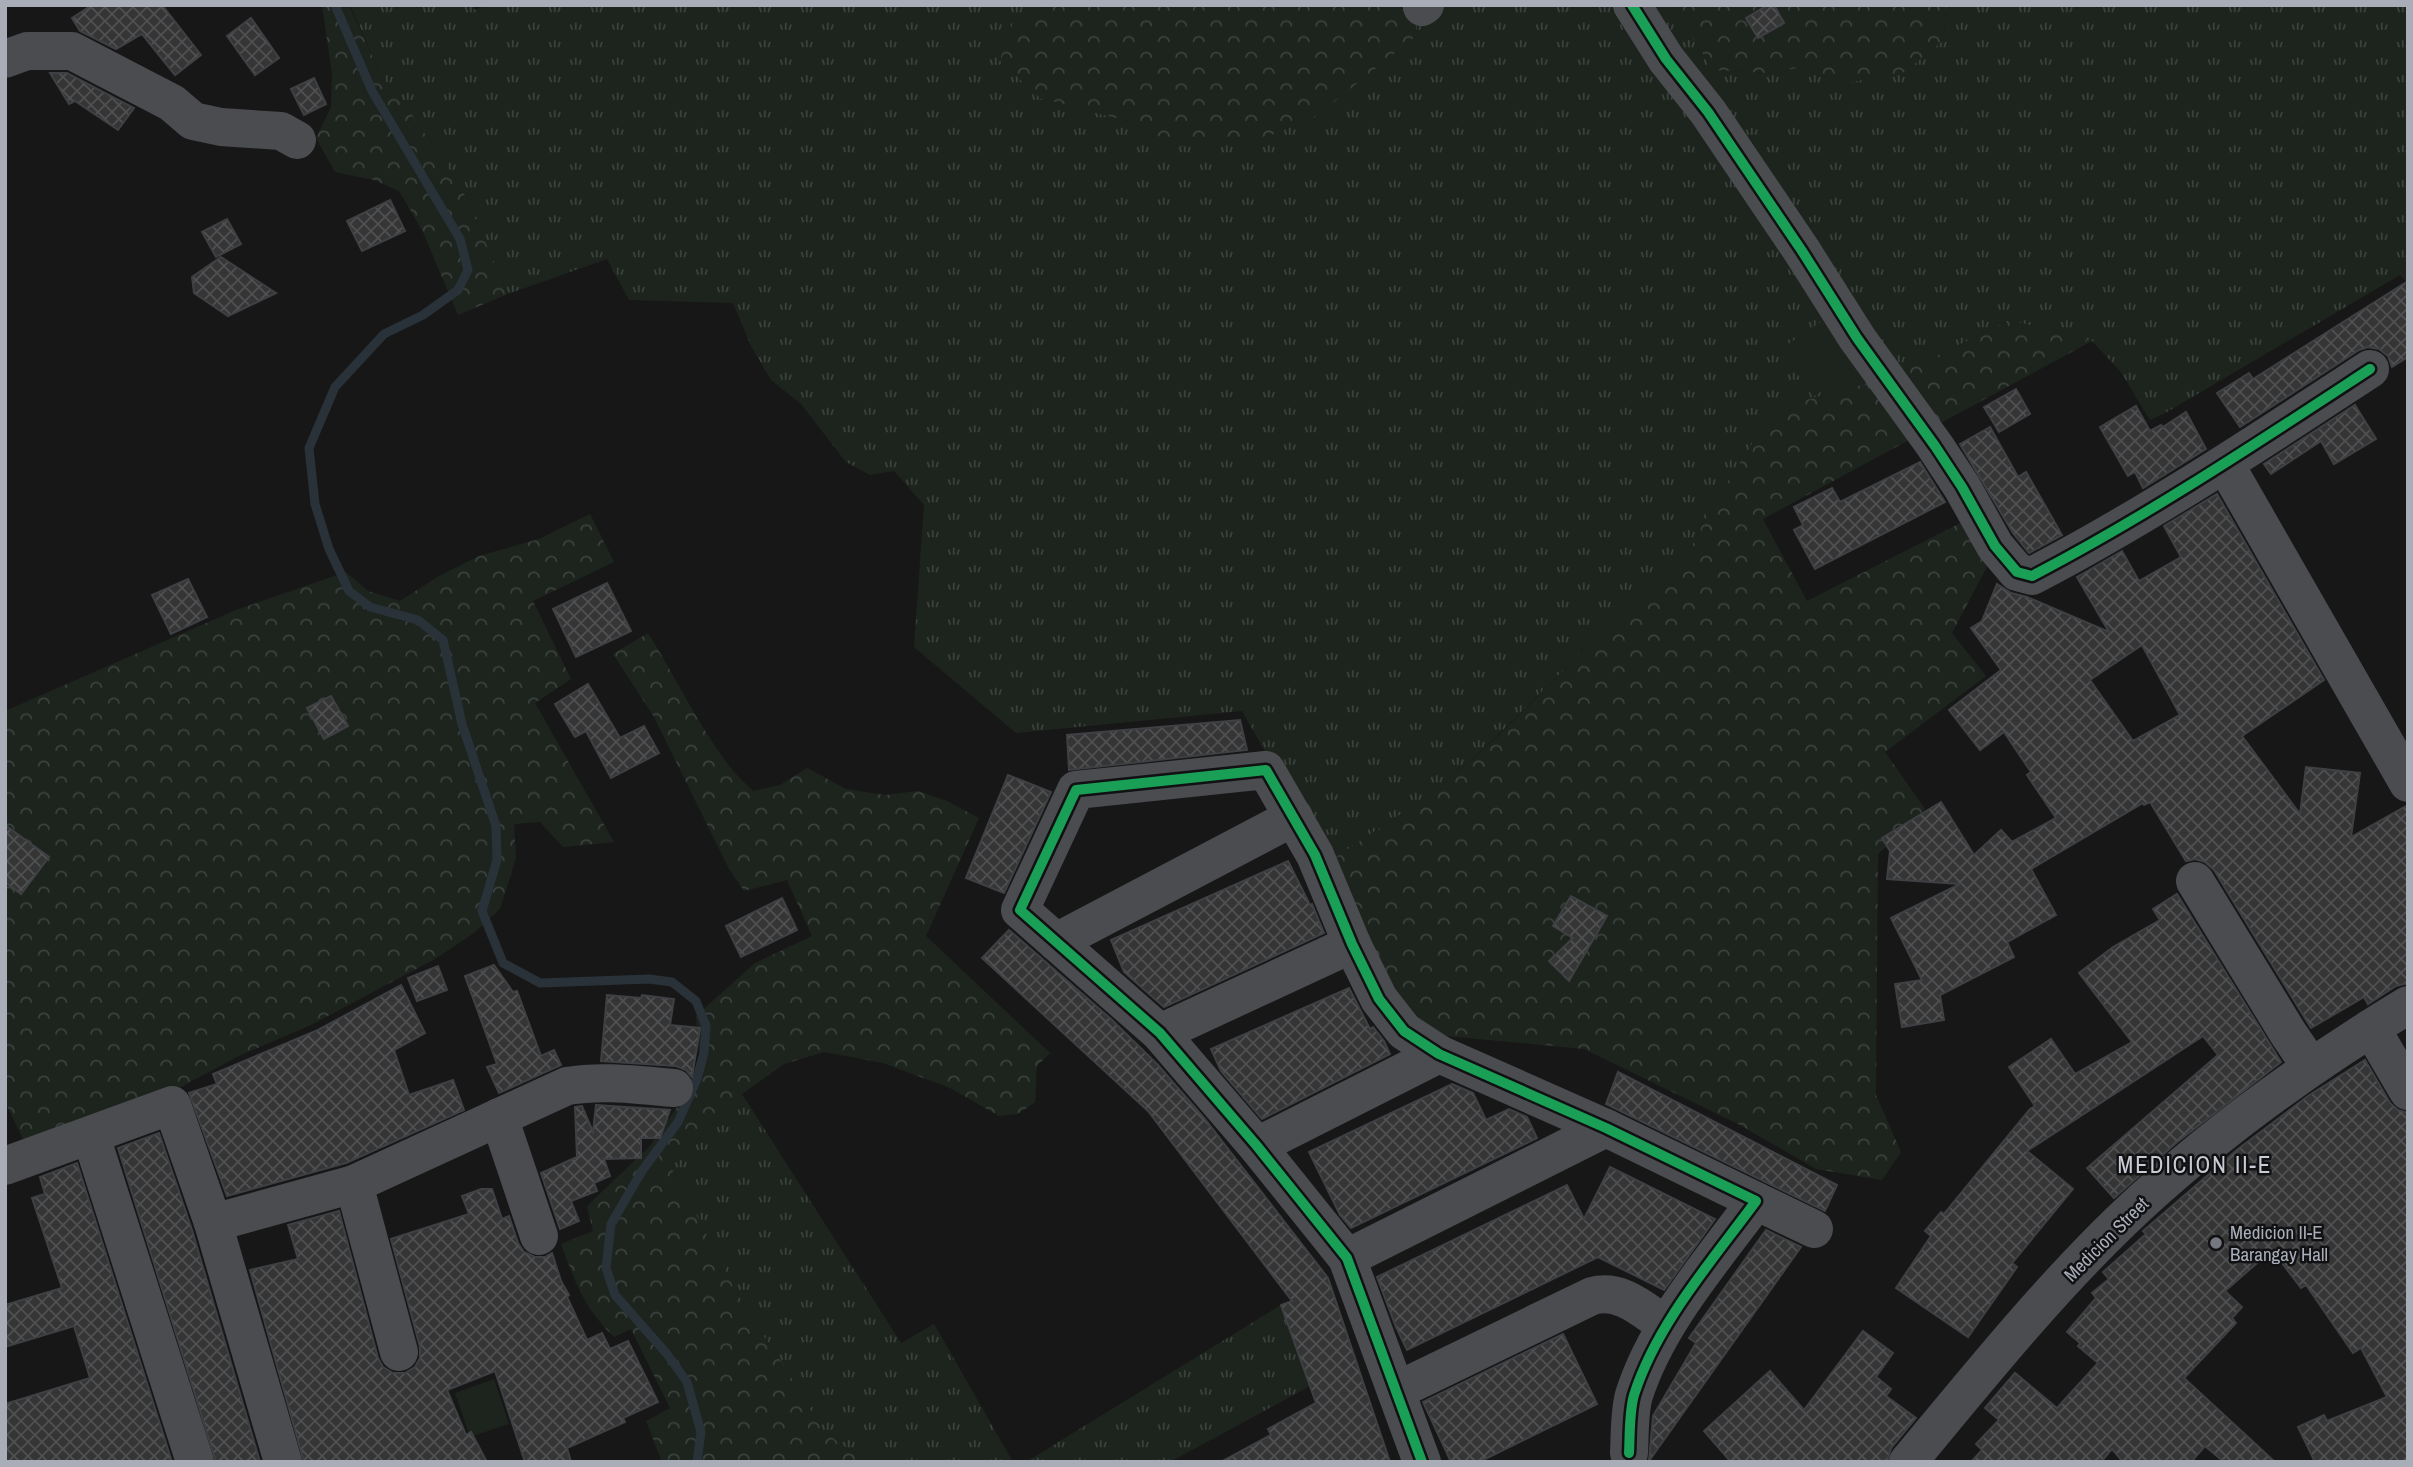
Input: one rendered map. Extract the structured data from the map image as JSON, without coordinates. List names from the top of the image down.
{
  "streets": {
    "street": ["Medicion Street"]
  },
  "districts": ["MEDICION II-E"],
  "places": ["Medicion II-E Barangay Hall"]
}
